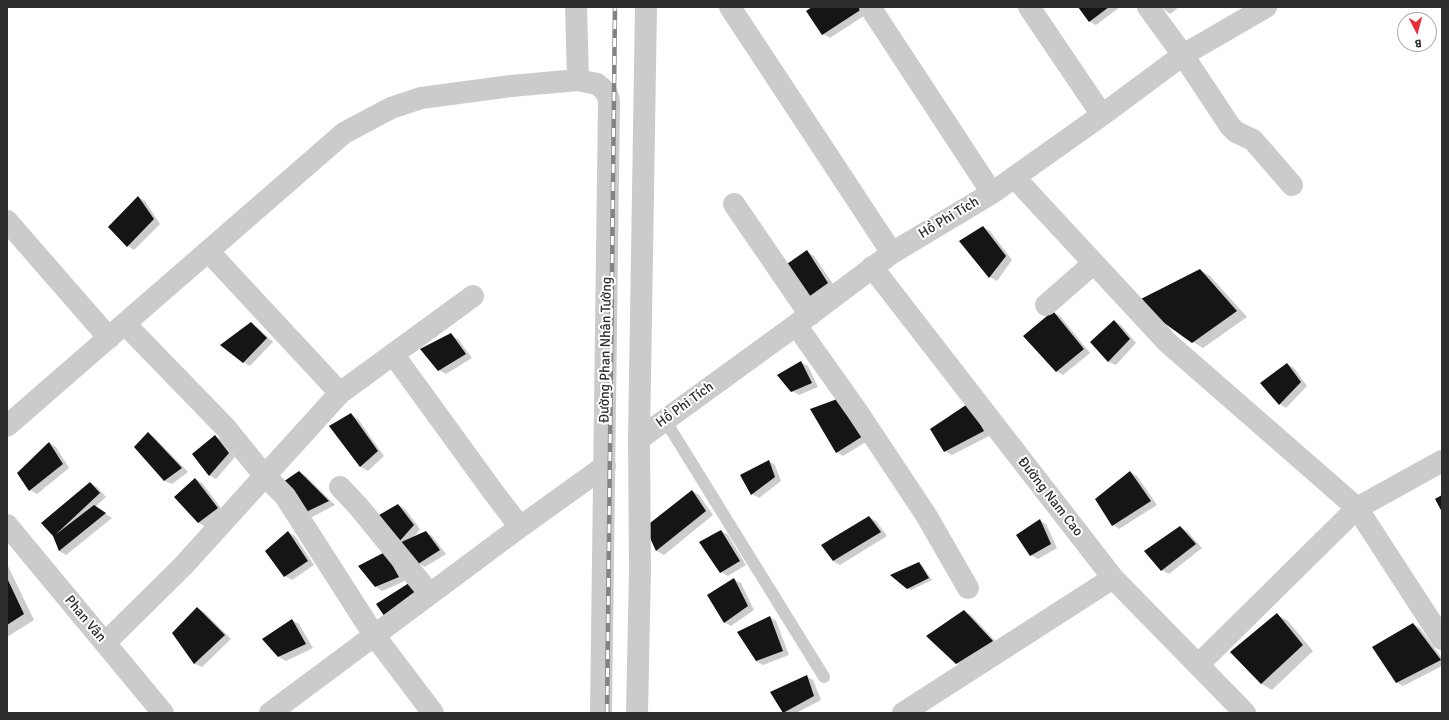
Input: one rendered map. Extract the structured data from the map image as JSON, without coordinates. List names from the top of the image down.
{
  "streets": {
    "street": [
      "Hồ Phi Tích",
      "Đường Phan Nhân Tường",
      "Đường Nam Cao",
      "Phan Vân"
    ]
  },
  "crossings": [
    ["Hồ Phi Tích", "Đường Nam Cao"]
  ],
  "north": "bottom"
}
